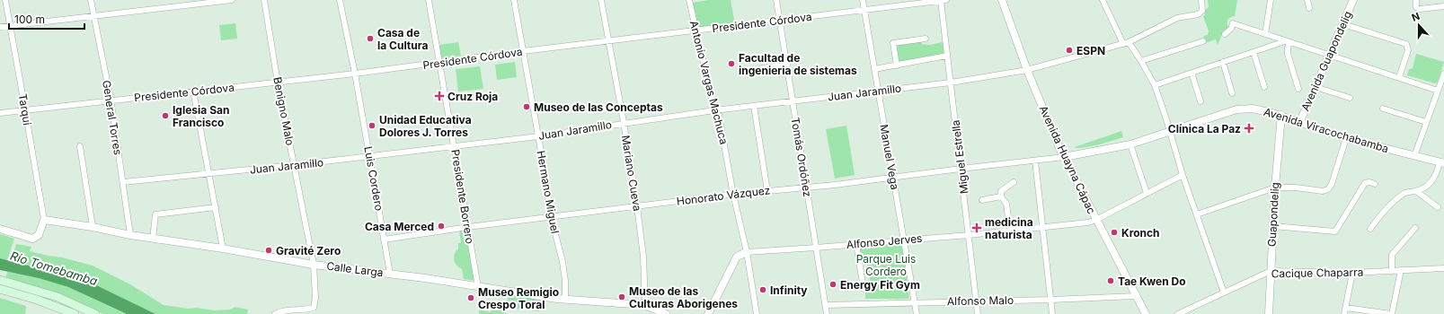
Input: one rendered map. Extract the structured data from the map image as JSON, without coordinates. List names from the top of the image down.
{
  "streets": {
    "street": [
      "Presidente Córdova",
      "Avenida Guapondelig",
      "Antonio Vargas Machuca",
      "Juan Jaramillo",
      "Tarqui",
      "Benigno Malo",
      "General Torres",
      "Avenida Viracochabamba",
      "Tomás Ordóñez",
      "Manuel Vega",
      "Miguel Estrella",
      "Avenida Huayna Cápac",
      "Mariano Cueva",
      "Luis Cordero",
      "Hermano Miguel",
      "Honorato Vázquez",
      "Presidente Borrero",
      "Guapondelig",
      "Alfonso Jerves",
      "Calle Larga",
      "Cacique Chaparra",
      "Alfonso Malo"
    ]
  },
  "crossings": [
    ["Presidente Córdova", "Antonio Vargas Machuca"],
    ["Presidente Córdova", "Tarqui"],
    ["Presidente Córdova", "Benigno Malo"],
    ["Presidente Córdova", "General Torres"],
    ["Presidente Córdova", "Tomás Ordóñez"],
    ["Presidente Córdova", "Manuel Vega"],
    ["Presidente Córdova", "Miguel Estrella"],
    ["Presidente Córdova", "Mariano Cueva"],
    ["Presidente Córdova", "Luis Cordero"],
    ["Presidente Córdova", "Hermano Miguel"],
    ["Presidente Córdova", "Presidente Borrero"],
    ["Avenida Guapondelig", "Avenida Viracochabamba"],
    ["Antonio Vargas Machuca", "Juan Jaramillo"],
    ["Antonio Vargas Machuca", "Honorato Vázquez"],
    ["Antonio Vargas Machuca", "Alfonso Jerves"],
    ["Juan Jaramillo", "Benigno Malo"],
    ["Juan Jaramillo", "General Torres"],
    ["Juan Jaramillo", "Tomás Ordóñez"],
    ["Juan Jaramillo", "Manuel Vega"],
    ["Juan Jaramillo", "Miguel Estrella"],
    ["Juan Jaramillo", "Avenida Huayna Cápac"],
    ["Juan Jaramillo", "Mariano Cueva"],
    ["Juan Jaramillo", "Luis Cordero"],
    ["Juan Jaramillo", "Hermano Miguel"],
    ["Juan Jaramillo", "Presidente Borrero"],
    ["Tarqui", "Calle Larga"],
    ["Benigno Malo", "Calle Larga"],
    ["General Torres", "Calle Larga"],
    ["Avenida Viracochabamba", "Avenida Huayna Cápac"],
    ["Avenida Viracochabamba", "Honorato Vázquez"],
    ["Avenida Viracochabamba", "Guapondelig"],
    ["Tomás Ordóñez", "Honorato Vázquez"],
    ["Tomás Ordóñez", "Alfonso Jerves"],
    ["Tomás Ordóñez", "Alfonso Malo"],
    ["Manuel Vega", "Honorato Vázquez"],
    ["Manuel Vega", "Alfonso Jerves"],
    ["Manuel Vega", "Alfonso Malo"],
    ["Miguel Estrella", "Honorato Vázquez"],
    ["Miguel Estrella", "Alfonso Jerves"],
    ["Miguel Estrella", "Alfonso Malo"],
    ["Avenida Huayna Cápac", "Honorato Vázquez"],
    ["Avenida Huayna Cápac", "Alfonso Jerves"],
    ["Avenida Huayna Cápac", "Alfonso Malo"],
    ["Mariano Cueva", "Honorato Vázquez"],
    ["Mariano Cueva", "Calle Larga"],
    ["Luis Cordero", "Honorato Vázquez"],
    ["Luis Cordero", "Calle Larga"],
    ["Hermano Miguel", "Honorato Vázquez"],
    ["Hermano Miguel", "Calle Larga"],
    ["Honorato Vázquez", "Presidente Borrero"],
    ["Presidente Borrero", "Calle Larga"],
    ["Guapondelig", "Cacique Chaparra"]
  ],
  "water": ["Río Tomebamba"],
  "parks": ["Parque Luis Cordero"],
  "places": {
    "other": [
      "Casa de la Cultura",
      "ESPN",
      "Facultad de ingenieria de sistemas",
      "Museo de las Conceptas",
      "Iglesia San Francisco",
      "Unidad Educativa Dolores J. Torres",
      "Casa Merced",
      "Kronch",
      "Gravité Zero",
      "Tae Kwen Do",
      "Energy Fit Gym",
      "Infinity",
      "Museo de las Culturas Aborigenes",
      "Museo Remigio Crespo Toral"
    ],
    "health": ["Cruz Roja", "Clínica La Paz", "medicina naturista"]
  },
  "scale_bar": "100 m",
  "north": "top"
}
